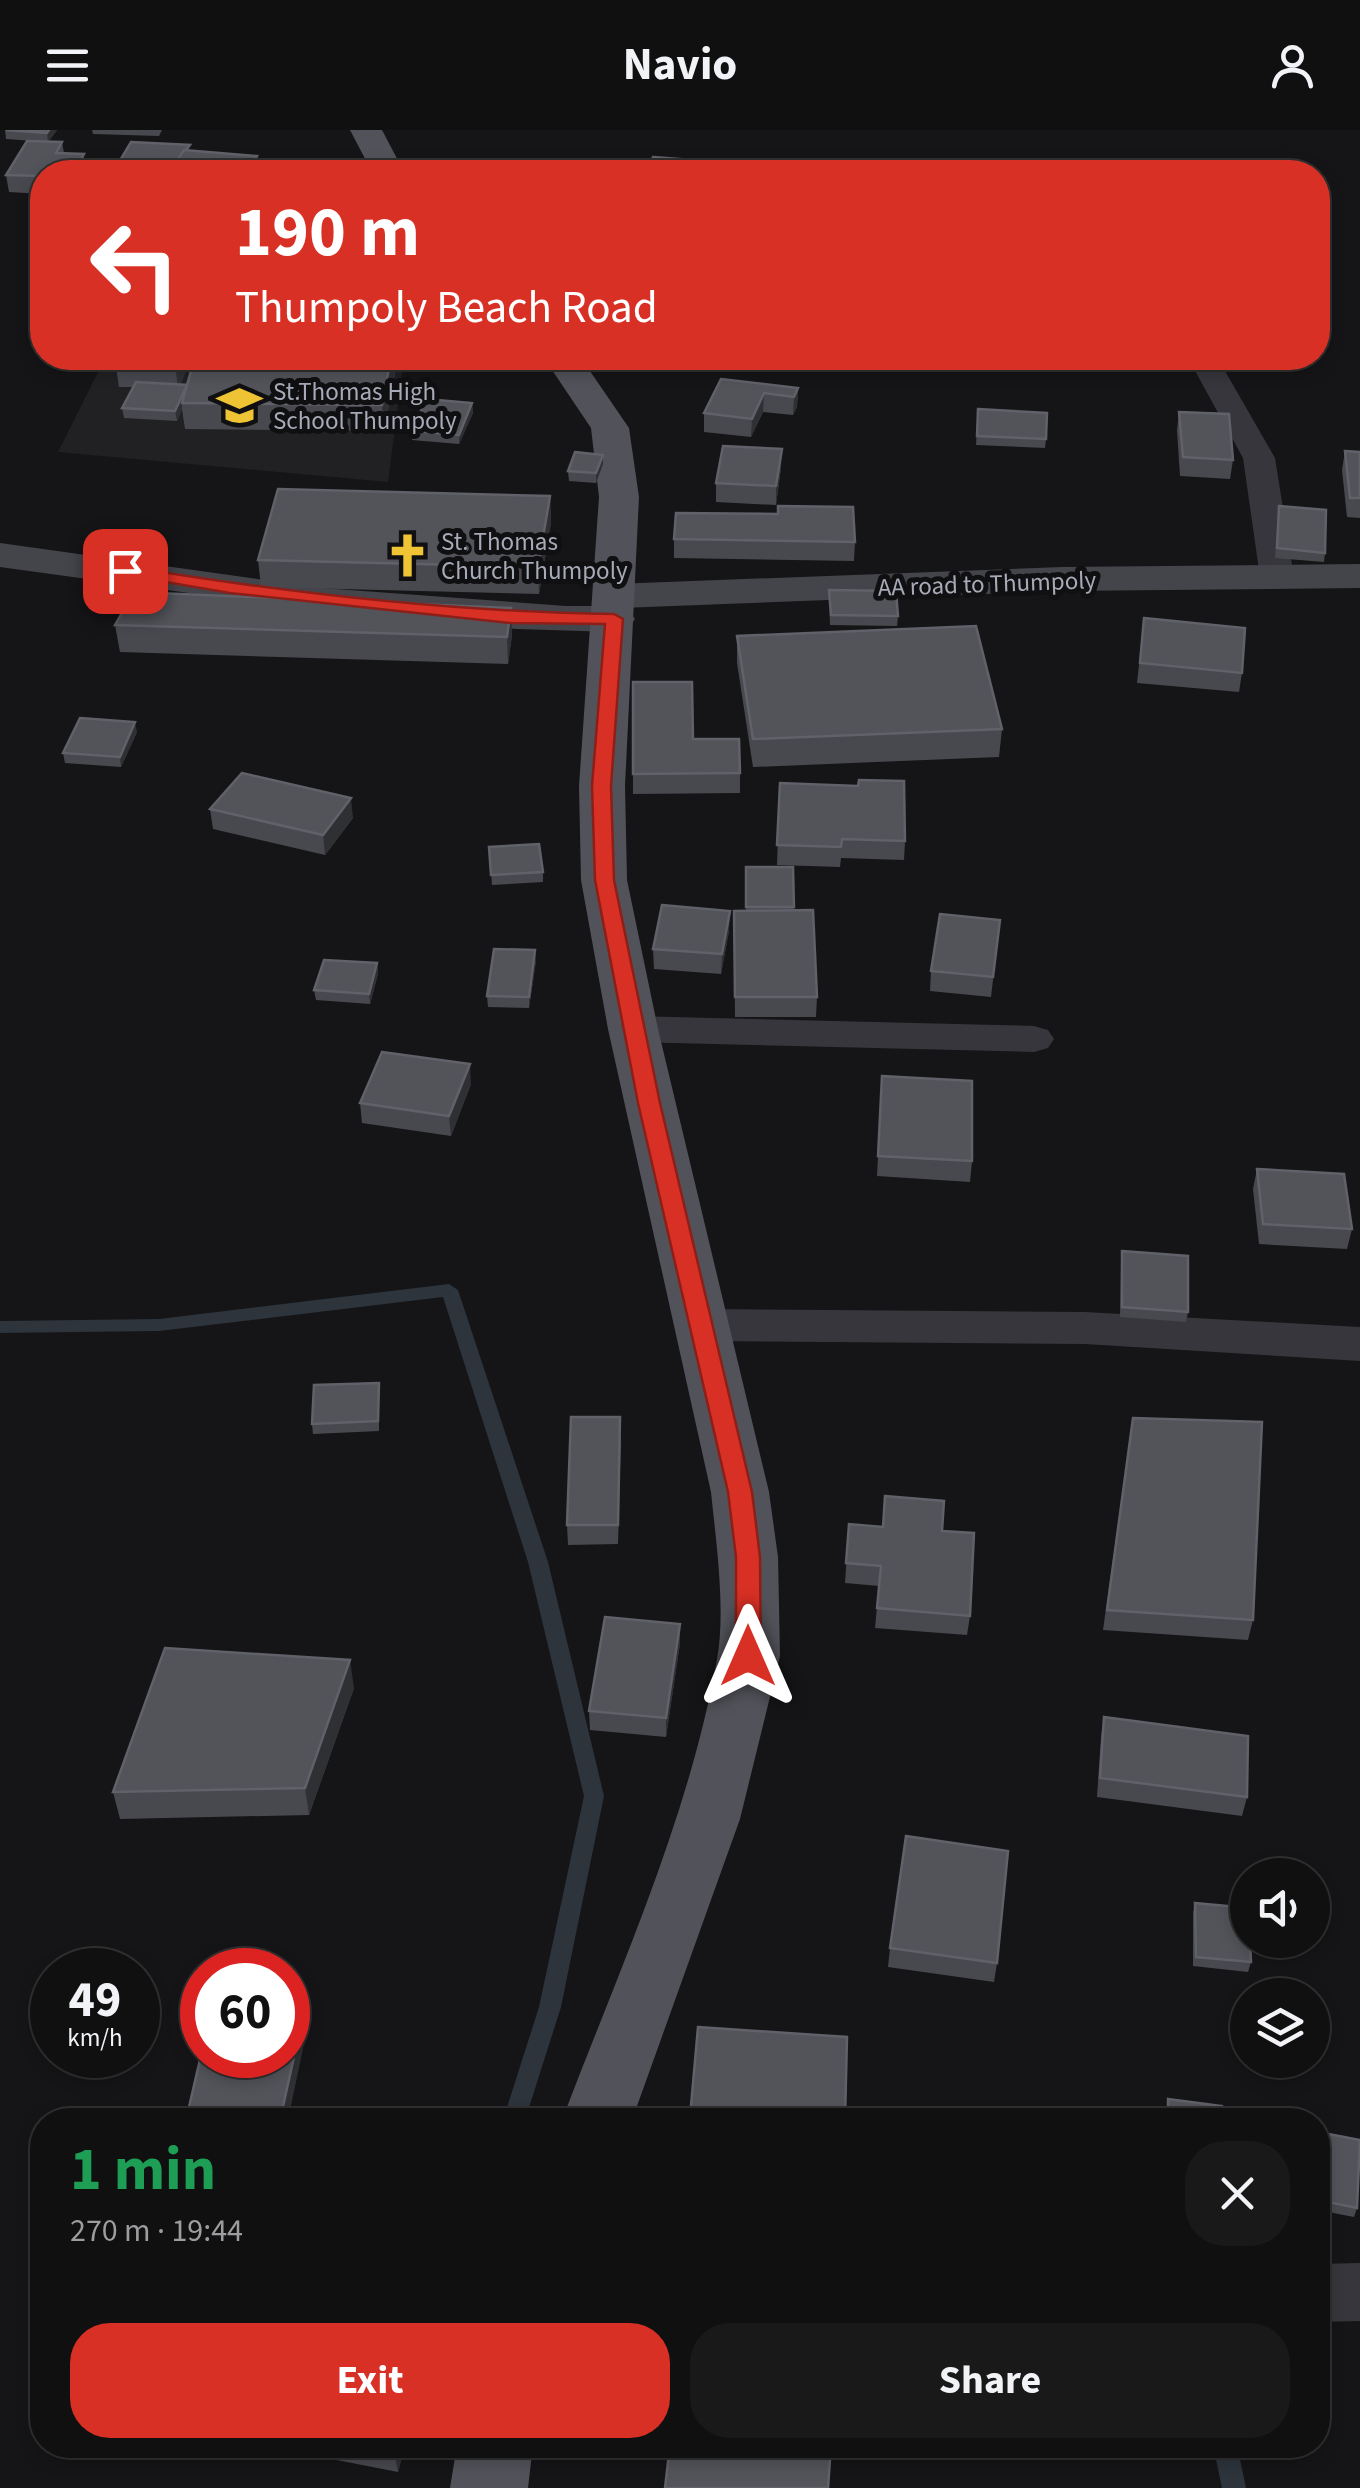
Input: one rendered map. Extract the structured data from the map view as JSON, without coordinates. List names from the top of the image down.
{
  "streets": {
    "main road": ["AA road to Thumpoly"]
  },
  "places": {
    "school or university": ["St.Thomas High School Thumpoly"],
    "church": ["St. Thomas Church Thumpoly"]
  },
  "page": {
    "header": "Navio",
    "turn": ["190 m", "Thumpoly Beach Road"],
    "speed": "49 km/h",
    "limit": "60",
    "heading": ["1 min", "270 m · 19:44"],
    "buttons": ["Exit", "Share"]
  }
}
